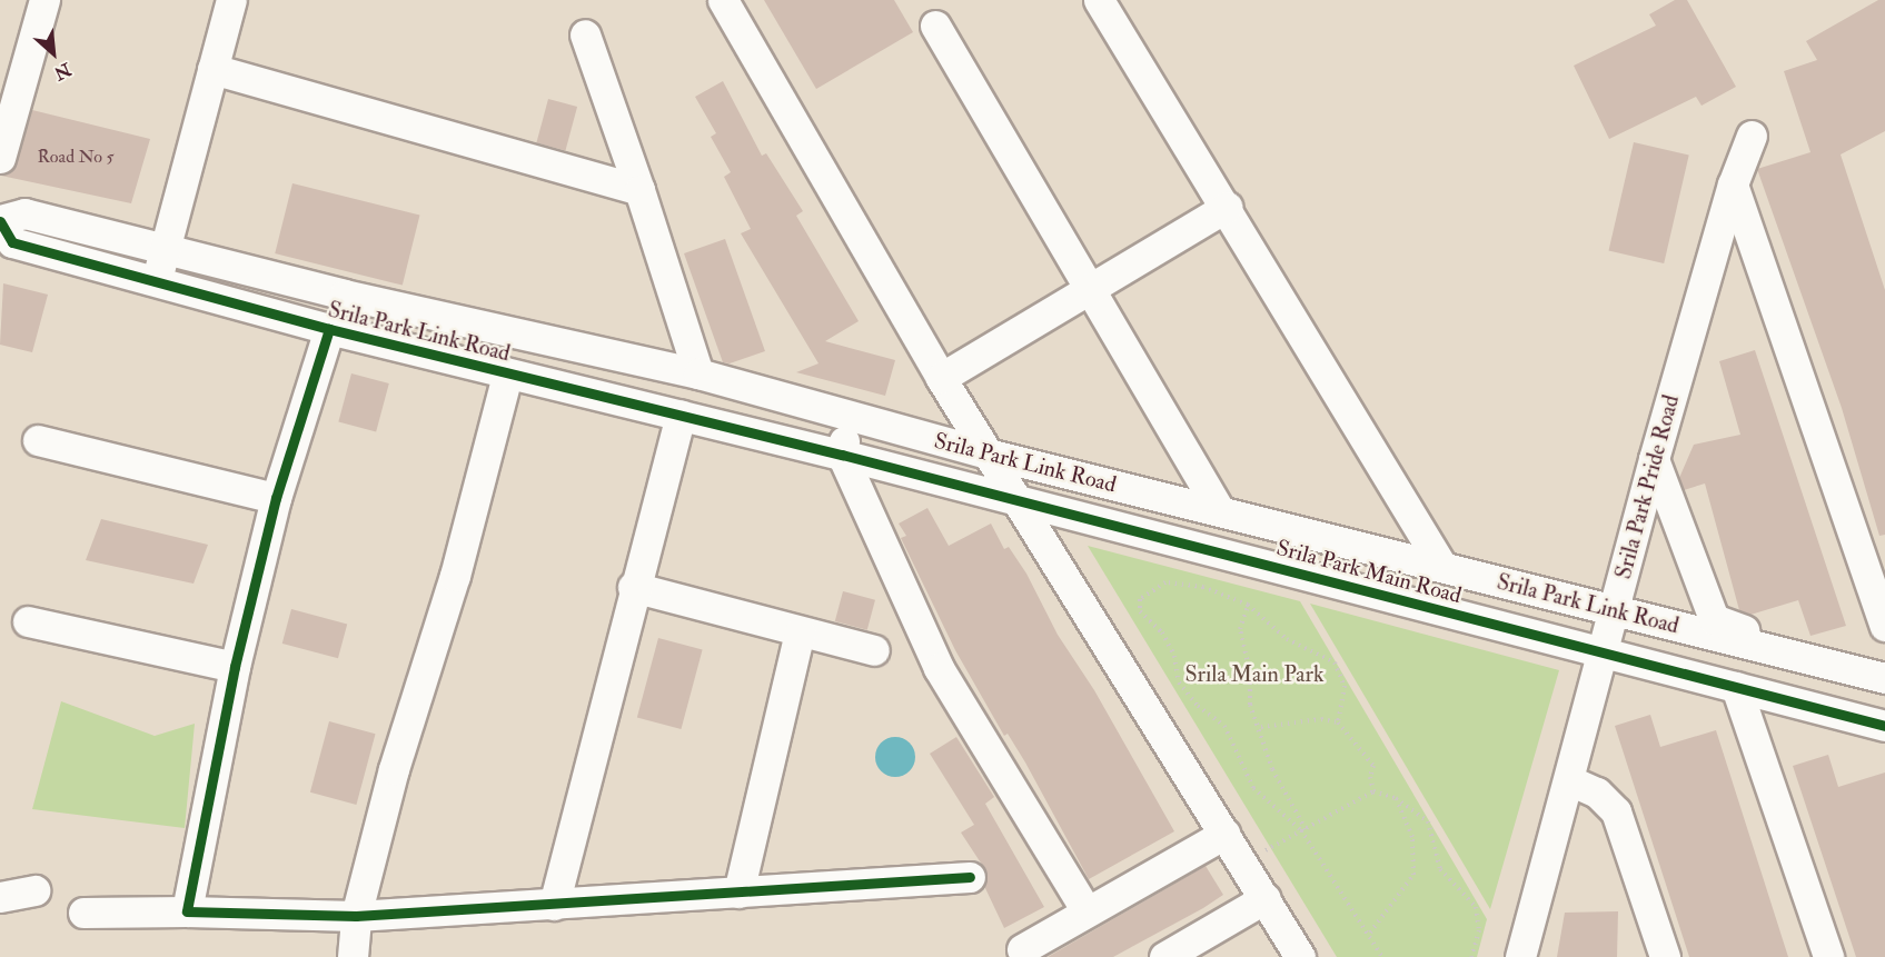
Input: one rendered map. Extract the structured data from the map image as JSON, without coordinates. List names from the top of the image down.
{
  "streets": {
    "street": ["Srila Park Link Road", "Srila Park Pride Road", "Srila Park Main Road"]
  },
  "crossings": [
    ["Srila Park Link Road", "Srila Park Pride Road"],
    ["Srila Park Link Road", "Srila Park Main Road"],
    ["Srila Park Pride Road", "Srila Park Main Road"]
  ],
  "parks": ["Srila Main Park"],
  "house_numbers": ["Road No 5"],
  "north": "bottom right"
}
